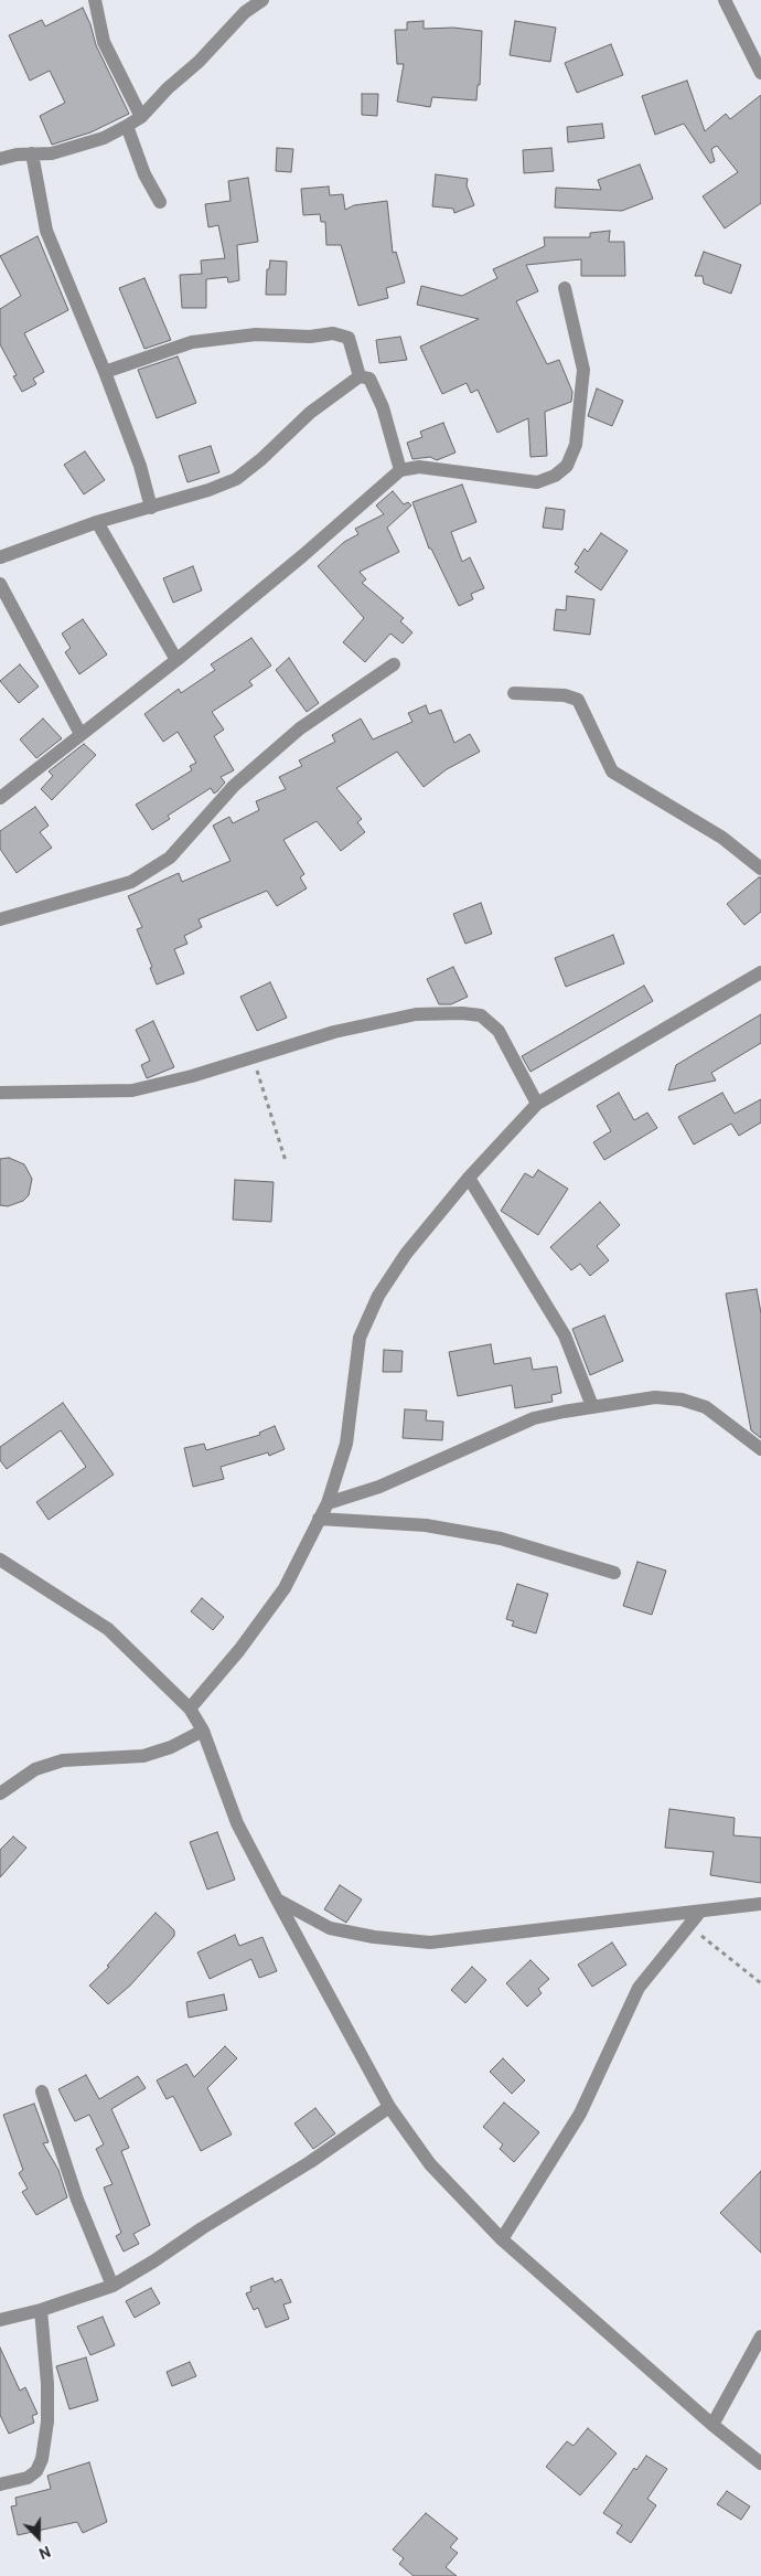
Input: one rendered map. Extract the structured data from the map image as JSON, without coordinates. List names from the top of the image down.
{
  "north": "bottom"
}
